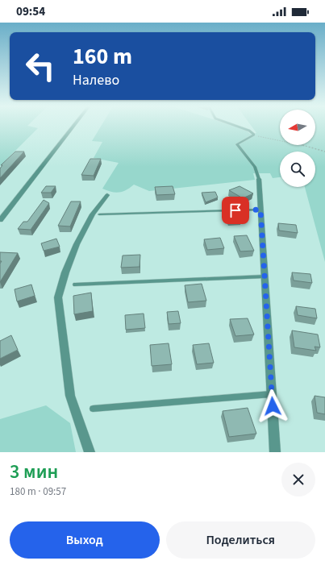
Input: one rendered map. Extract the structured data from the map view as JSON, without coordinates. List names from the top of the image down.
{
  "north": "left",
  "page": {
    "status": "09:54",
    "turn": ["160 m", "Налево"],
    "heading": ["3 мин", "180 m · 09:57"],
    "buttons": ["Выход", "Поделиться"]
  }
}
